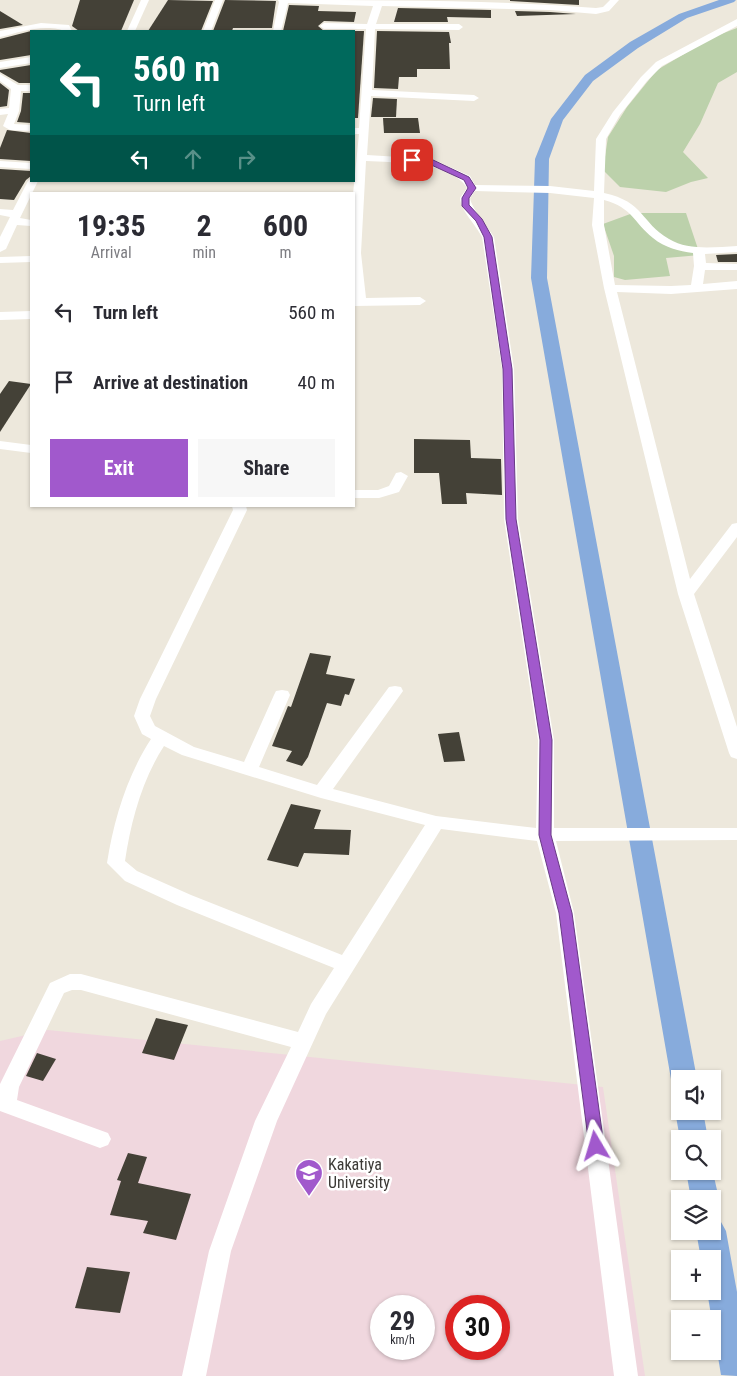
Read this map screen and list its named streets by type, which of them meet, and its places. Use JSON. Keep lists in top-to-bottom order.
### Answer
{
  "places": {
    "school or university": ["Kakatiya University"]
  },
  "page": {
    "turn": ["560 m", "Turn left"],
    "eta": [
      "19:35",
      "Arrival",
      "2",
      "min",
      "600",
      "m"
    ],
    "list": [
      {
        "name": "Turn left",
        "value": "560 m"
      },
      {
        "name": "Arrive at destination",
        "value": "40 m"
      }
    ],
    "buttons": ["Exit", "Share"],
    "map_buttons": ["+", "−"],
    "speed": "29 km/h",
    "limit": "30"
  }
}
